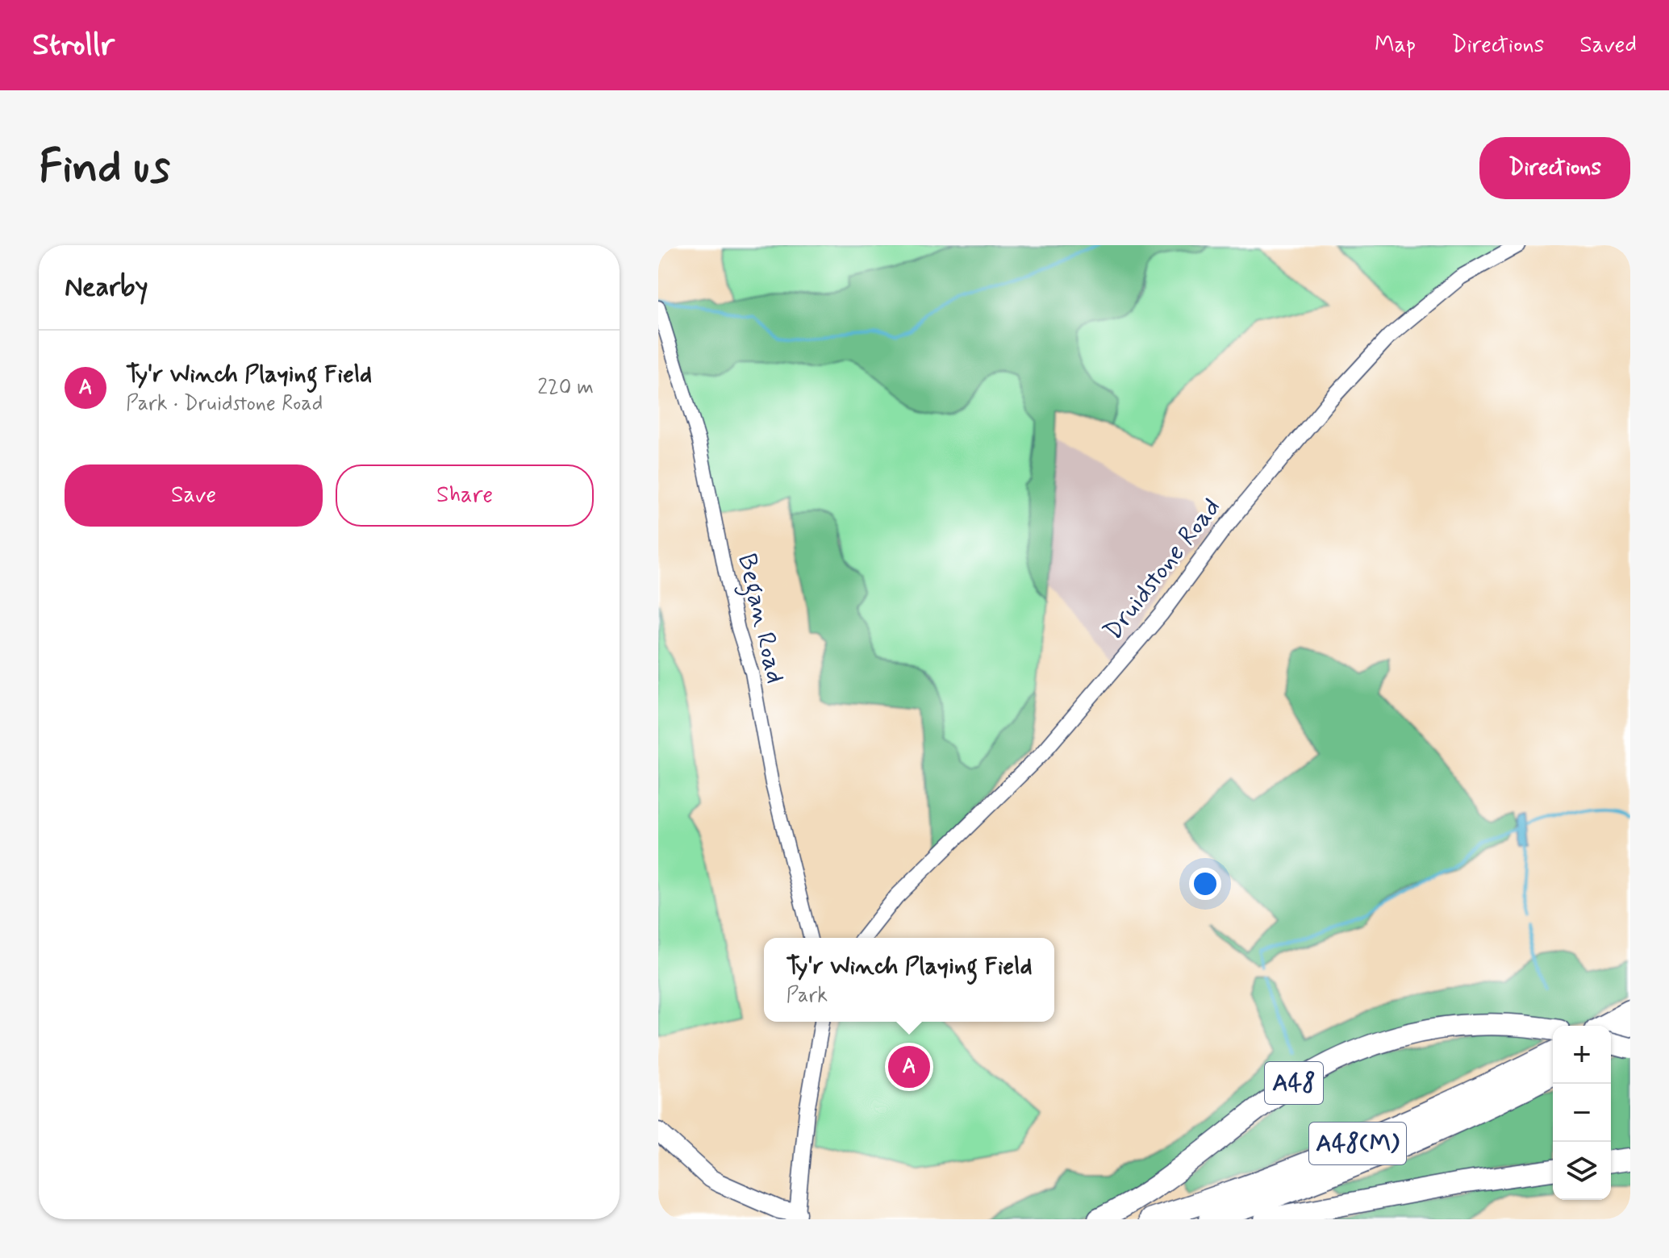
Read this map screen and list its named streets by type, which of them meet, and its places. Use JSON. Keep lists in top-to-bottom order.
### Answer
{
  "streets": {
    "highway": ["A48", "A48(M)"],
    "street": ["Druidstone Road", "Began Road"]
  },
  "page": {
    "header": "Strollr",
    "nav": ["Map", "Directions", "Saved"],
    "buttons": [
      "Directions",
      ["Save", "Share"]
    ],
    "title": "Find us",
    "heading": "Nearby",
    "list": [
      {
        "mark": "A",
        "name": "Ty'r Winch Playing Field",
        "note": "Park · Druidstone Road",
        "value": "220 m"
      }
    ],
    "popup": ["Ty'r Winch Playing Field", "Park"],
    "map_buttons": ["+", "−"],
    "pins": "A"
  }
}
